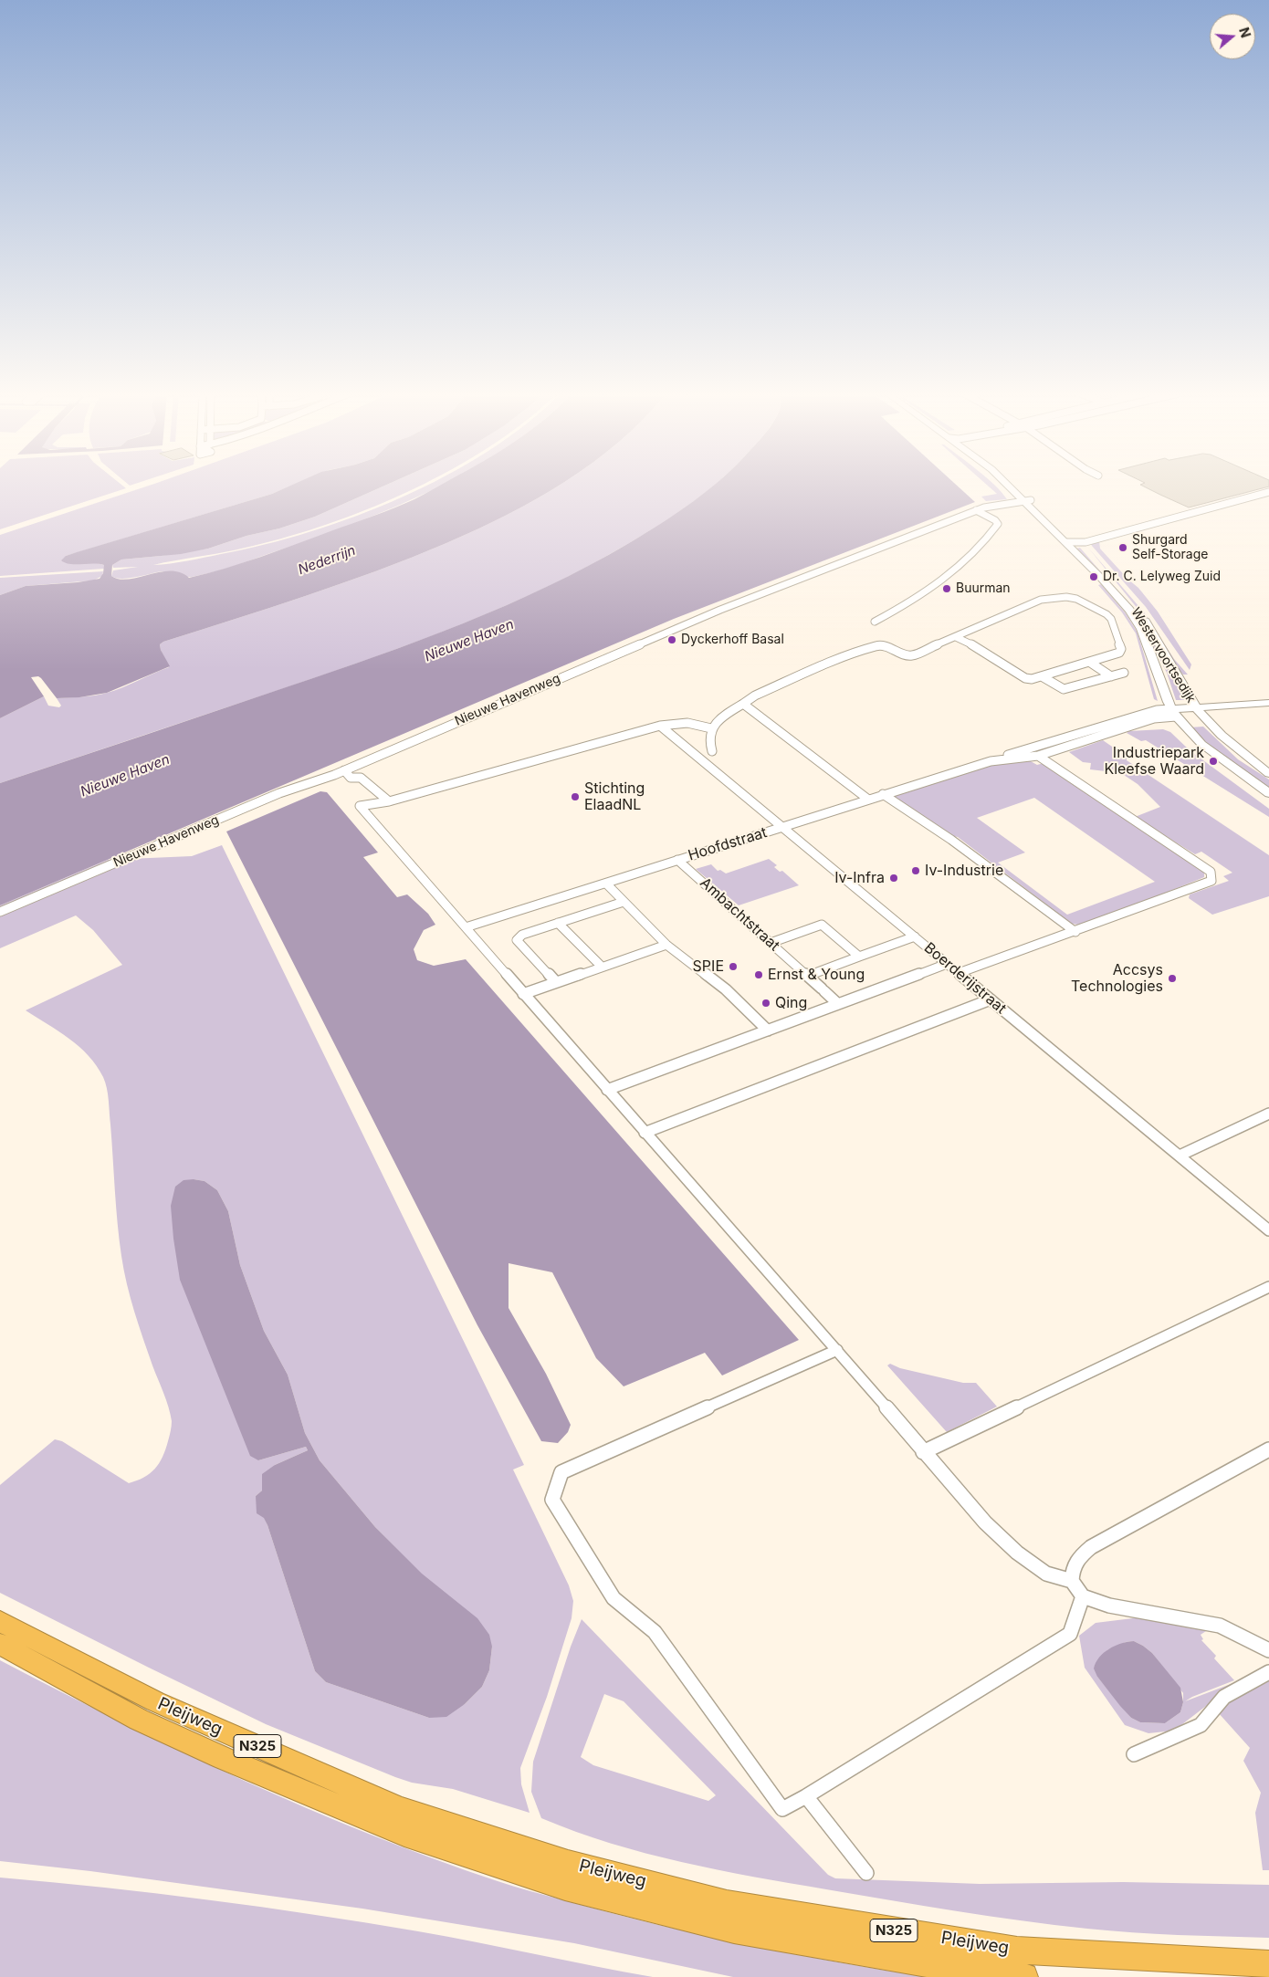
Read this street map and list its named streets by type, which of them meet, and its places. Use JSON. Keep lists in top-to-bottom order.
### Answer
{
  "streets": {
    "highway": ["Pleijweg", "N325"],
    "main road": ["Westervoortsedijk"],
    "street": [
      "Nieuwe Havenweg",
      "Hoofdstraat",
      "Ambachtstraat",
      "Boerderijstraat"
    ]
  },
  "crossings": [
    ["Westervoortsedijk", "Nieuwe Havenweg"],
    ["Westervoortsedijk", "Hoofdstraat"],
    ["Hoofdstraat", "Ambachtstraat"],
    ["Hoofdstraat", "Boerderijstraat"]
  ],
  "water": ["Nederrijn", "Nieuwe Haven"],
  "places": [
    "Shurgard Self-Storage",
    "Dr. C. Lelyweg Zuid",
    "Buurman",
    "Dyckerhoff Basal",
    "Industriepark Kleefse Waard",
    "Stichting ElaadNL",
    "Iv-Industrie",
    "Iv-Infra",
    "SPIE",
    "Ernst & Young",
    "Accsys Technologies",
    "Qing"
  ],
  "north": "right"
}
